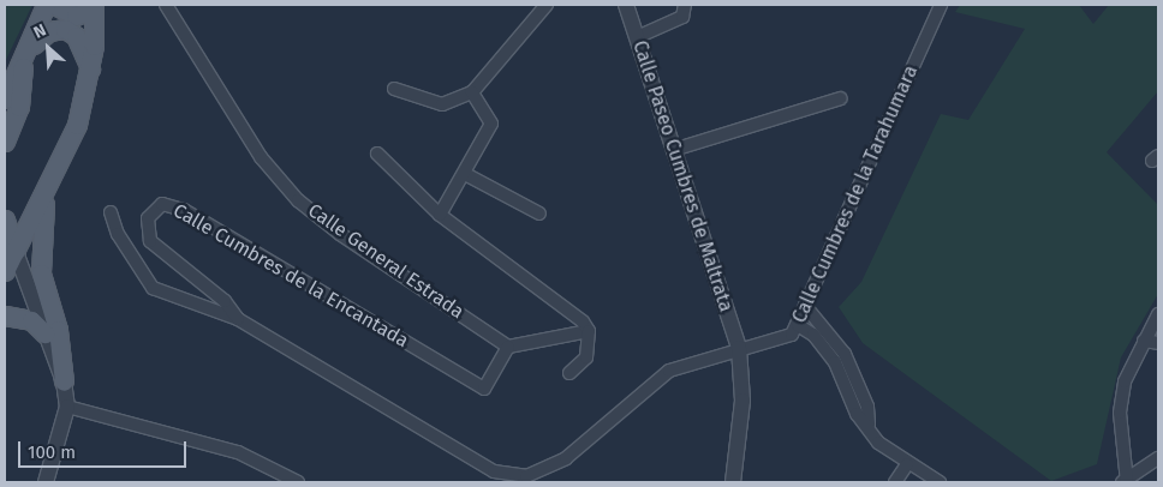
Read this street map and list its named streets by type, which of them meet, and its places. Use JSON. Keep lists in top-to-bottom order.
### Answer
{
  "streets": {
    "street": [
      "Calle Paseo Cumbres de Maltrata",
      "Calle Cumbres de la Tarahumara",
      "Calle General Estrada",
      "Calle Cumbres de la Encantada"
    ]
  },
  "crossings": [
    ["Calle Paseo Cumbres de Maltrata", "Calle Cumbres de la Tarahumara"],
    ["Calle Paseo Cumbres de Maltrata", "Calle Cumbres de la Encantada"],
    ["Calle Cumbres de la Tarahumara", "Calle Cumbres de la Encantada"],
    ["Calle General Estrada", "Calle Cumbres de la Encantada"]
  ],
  "scale_bar": "100 m",
  "north": "top left"
}
